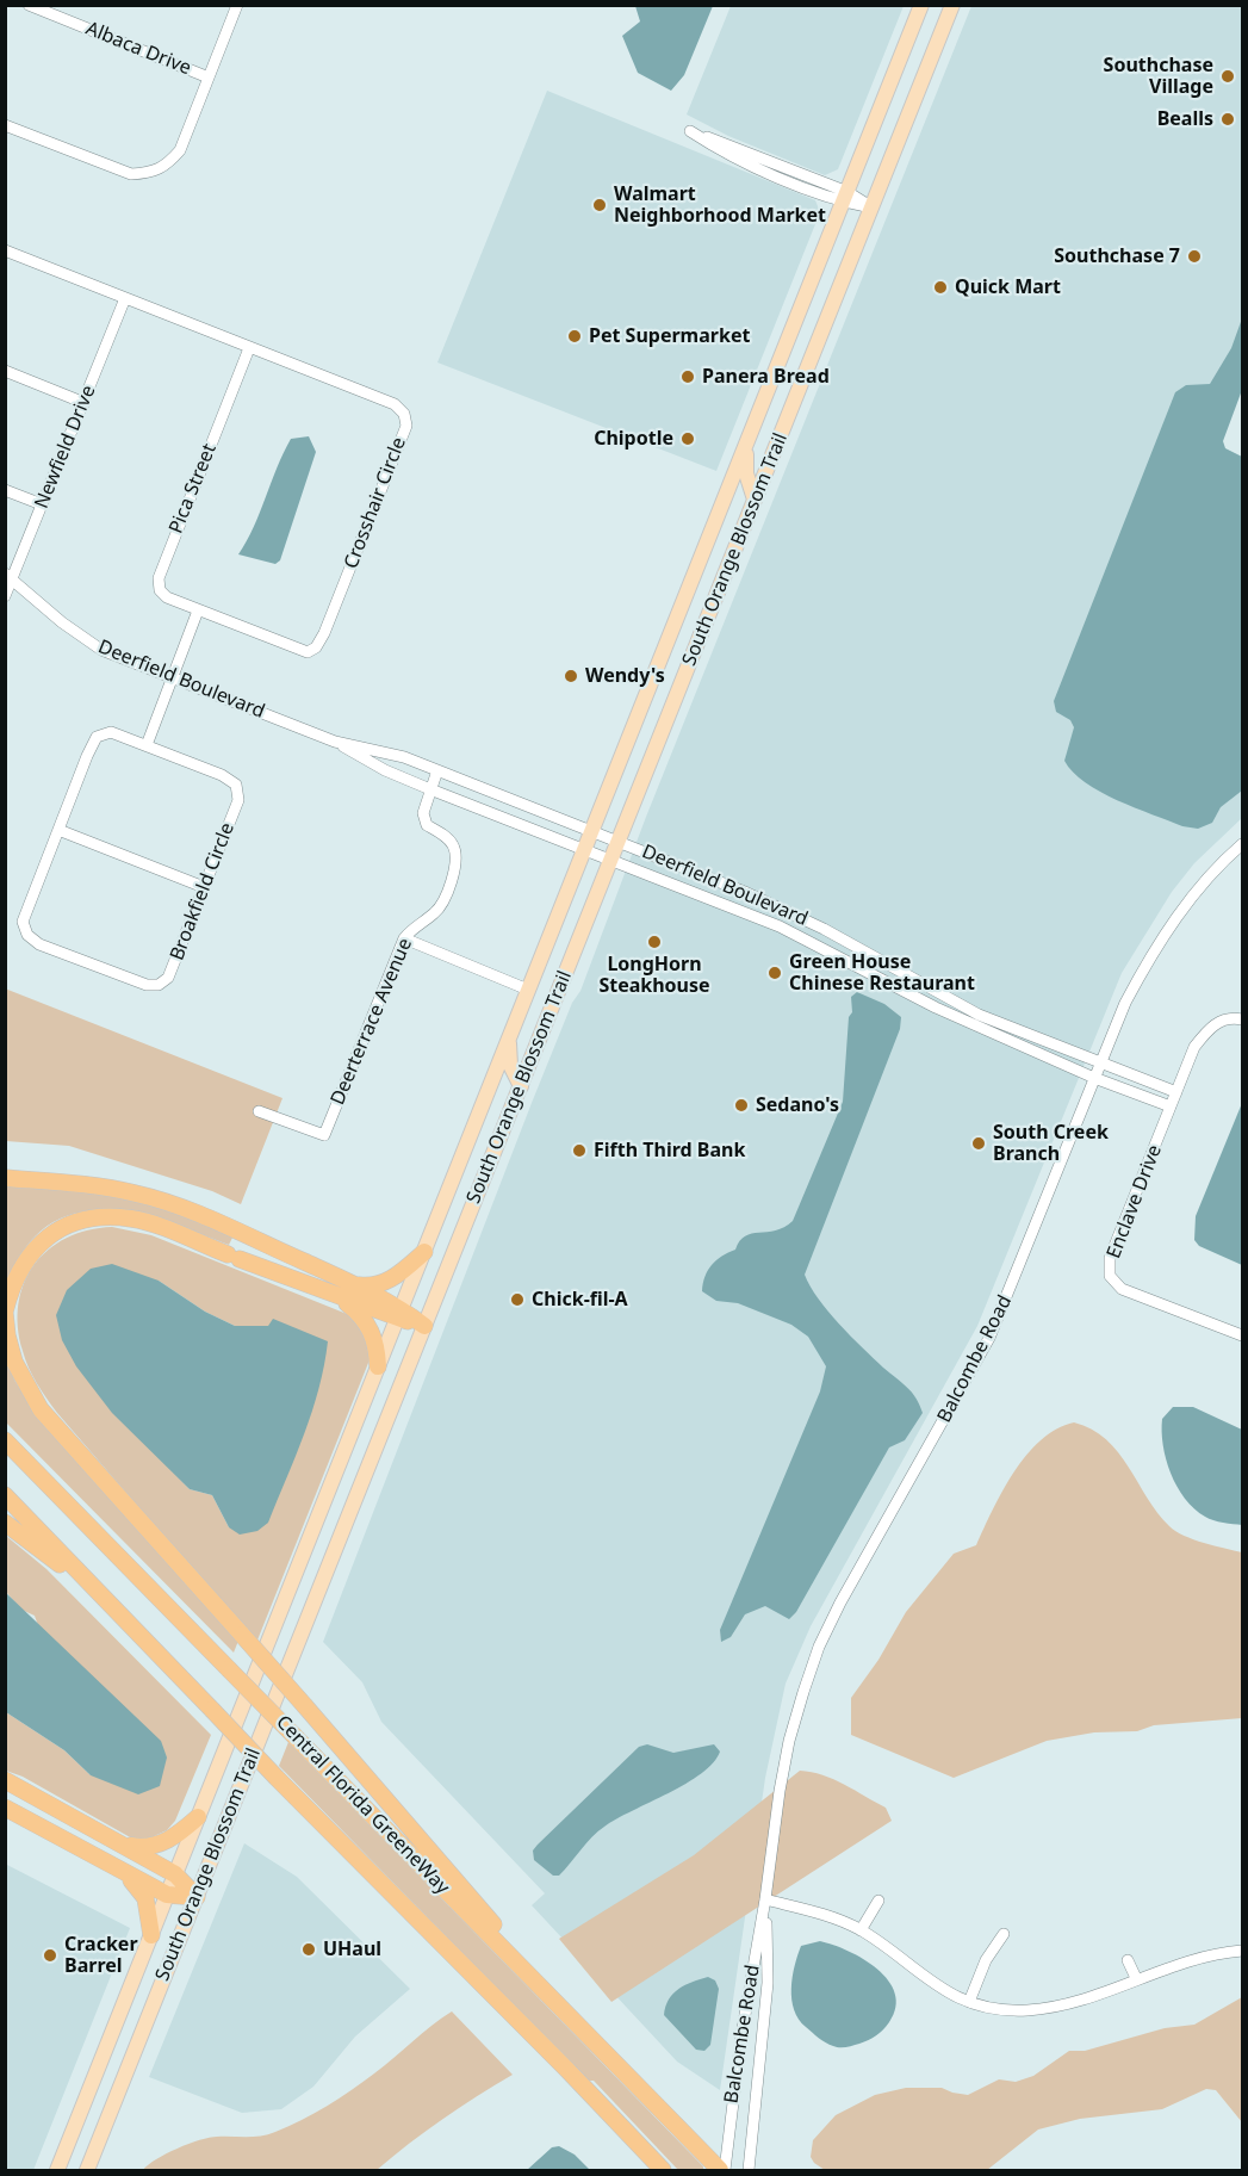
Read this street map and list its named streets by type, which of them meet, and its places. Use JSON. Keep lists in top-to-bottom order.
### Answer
{
  "streets": {
    "highway": ["Central Florida GreeneWay"],
    "main road": ["South Orange Blossom Trail"],
    "street": [
      "Albaca Drive",
      "Newfield Drive",
      "Pica Street",
      "Crosshair Circle",
      "Deerfield Boulevard",
      "Broakfield Circle",
      "Deerterrace Avenue",
      "Enclave Drive",
      "Balcombe Road"
    ]
  },
  "crossings": [
    ["Newfield Drive", "Crosshair Circle"],
    ["Newfield Drive", "Deerfield Boulevard"],
    ["Pica Street", "Crosshair Circle"],
    ["South Orange Blossom Trail", "Deerfield Boulevard"],
    ["Deerfield Boulevard", "Deerterrace Avenue"],
    ["Deerfield Boulevard", "Enclave Drive"],
    ["Deerfield Boulevard", "Balcombe Road"],
    ["Balcombe Road", "Central Florida GreeneWay"]
  ],
  "places": [
    "Southchase Village",
    "Bealls",
    "Walmart Neighborhood Market",
    "Southchase 7",
    "Quick Mart",
    "Pet Supermarket",
    "Panera Bread",
    "Chipotle",
    "Wendy's",
    "LongHorn Steakhouse",
    "Green House Chinese Restaurant",
    "Sedano's",
    "South Creek Branch",
    "Fifth Third Bank",
    "Chick-fil-A",
    "UHaul",
    "Cracker Barrel"
  ]
}
